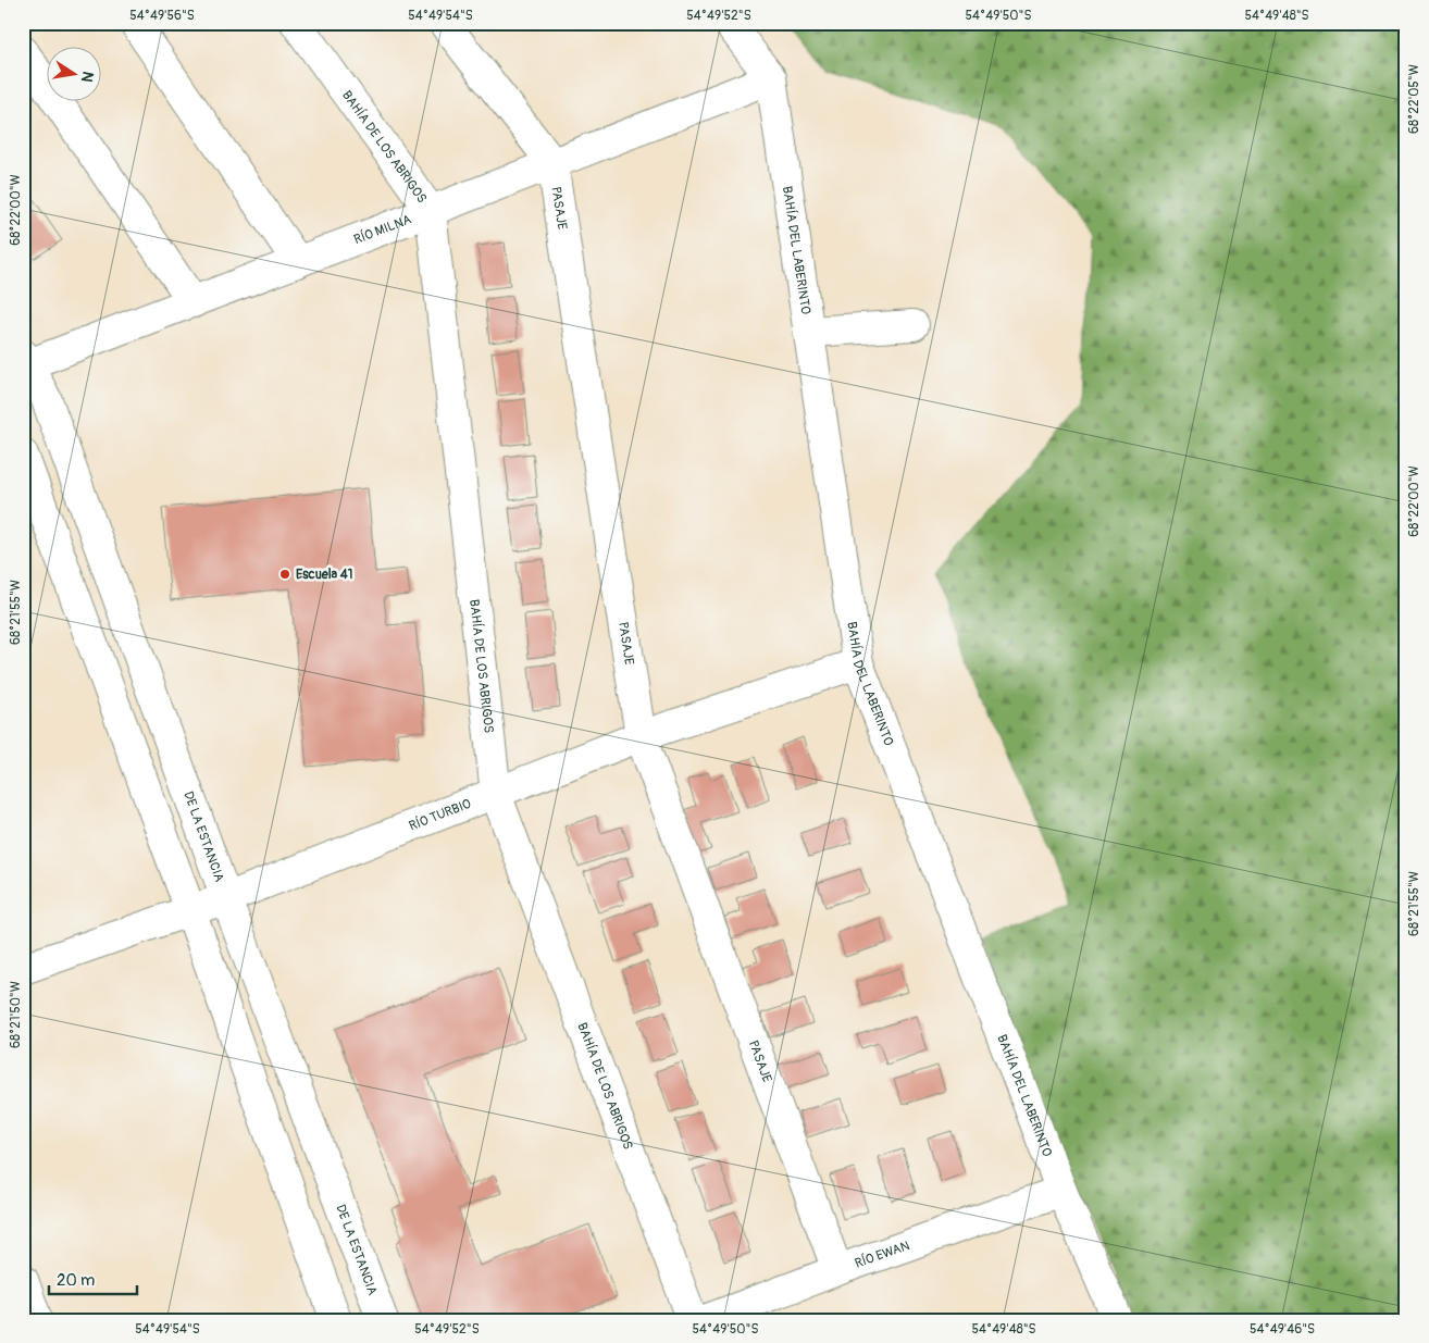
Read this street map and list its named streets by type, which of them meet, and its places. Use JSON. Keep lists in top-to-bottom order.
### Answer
{
  "streets": {
    "street": [
      "BAHÍA DE LOS ABRIGOS",
      "PASAJE",
      "RÍO MILNA",
      "BAHÍA DEL LABERINTO",
      "RÍO TURBIO",
      "DE LA ESTANCIA",
      "RÍO EWAN"
    ]
  },
  "crossings": [
    ["BAHÍA DE LOS ABRIGOS", "RÍO MILNA"],
    ["BAHÍA DE LOS ABRIGOS", "RÍO TURBIO"],
    ["PASAJE", "RÍO MILNA"],
    ["PASAJE", "RÍO TURBIO"],
    ["PASAJE", "RÍO EWAN"],
    ["RÍO MILNA", "BAHÍA DEL LABERINTO"],
    ["RÍO MILNA", "DE LA ESTANCIA"],
    ["BAHÍA DEL LABERINTO", "RÍO TURBIO"],
    ["BAHÍA DEL LABERINTO", "RÍO EWAN"],
    ["RÍO TURBIO", "DE LA ESTANCIA"]
  ],
  "places": ["Escuela 41"],
  "scale_bar": "20 m",
  "north": "right",
  "coordinates": [
    "54°49'56\"S",
    "54°49'54\"S",
    "54°49'52\"S",
    "54°49'50\"S",
    "54°49'48\"S",
    "68°22'05\"W",
    "68°22'00\"W",
    "68°21'55\"W",
    "68°21'50\"W",
    "54°49'46\"S"
  ]
}
